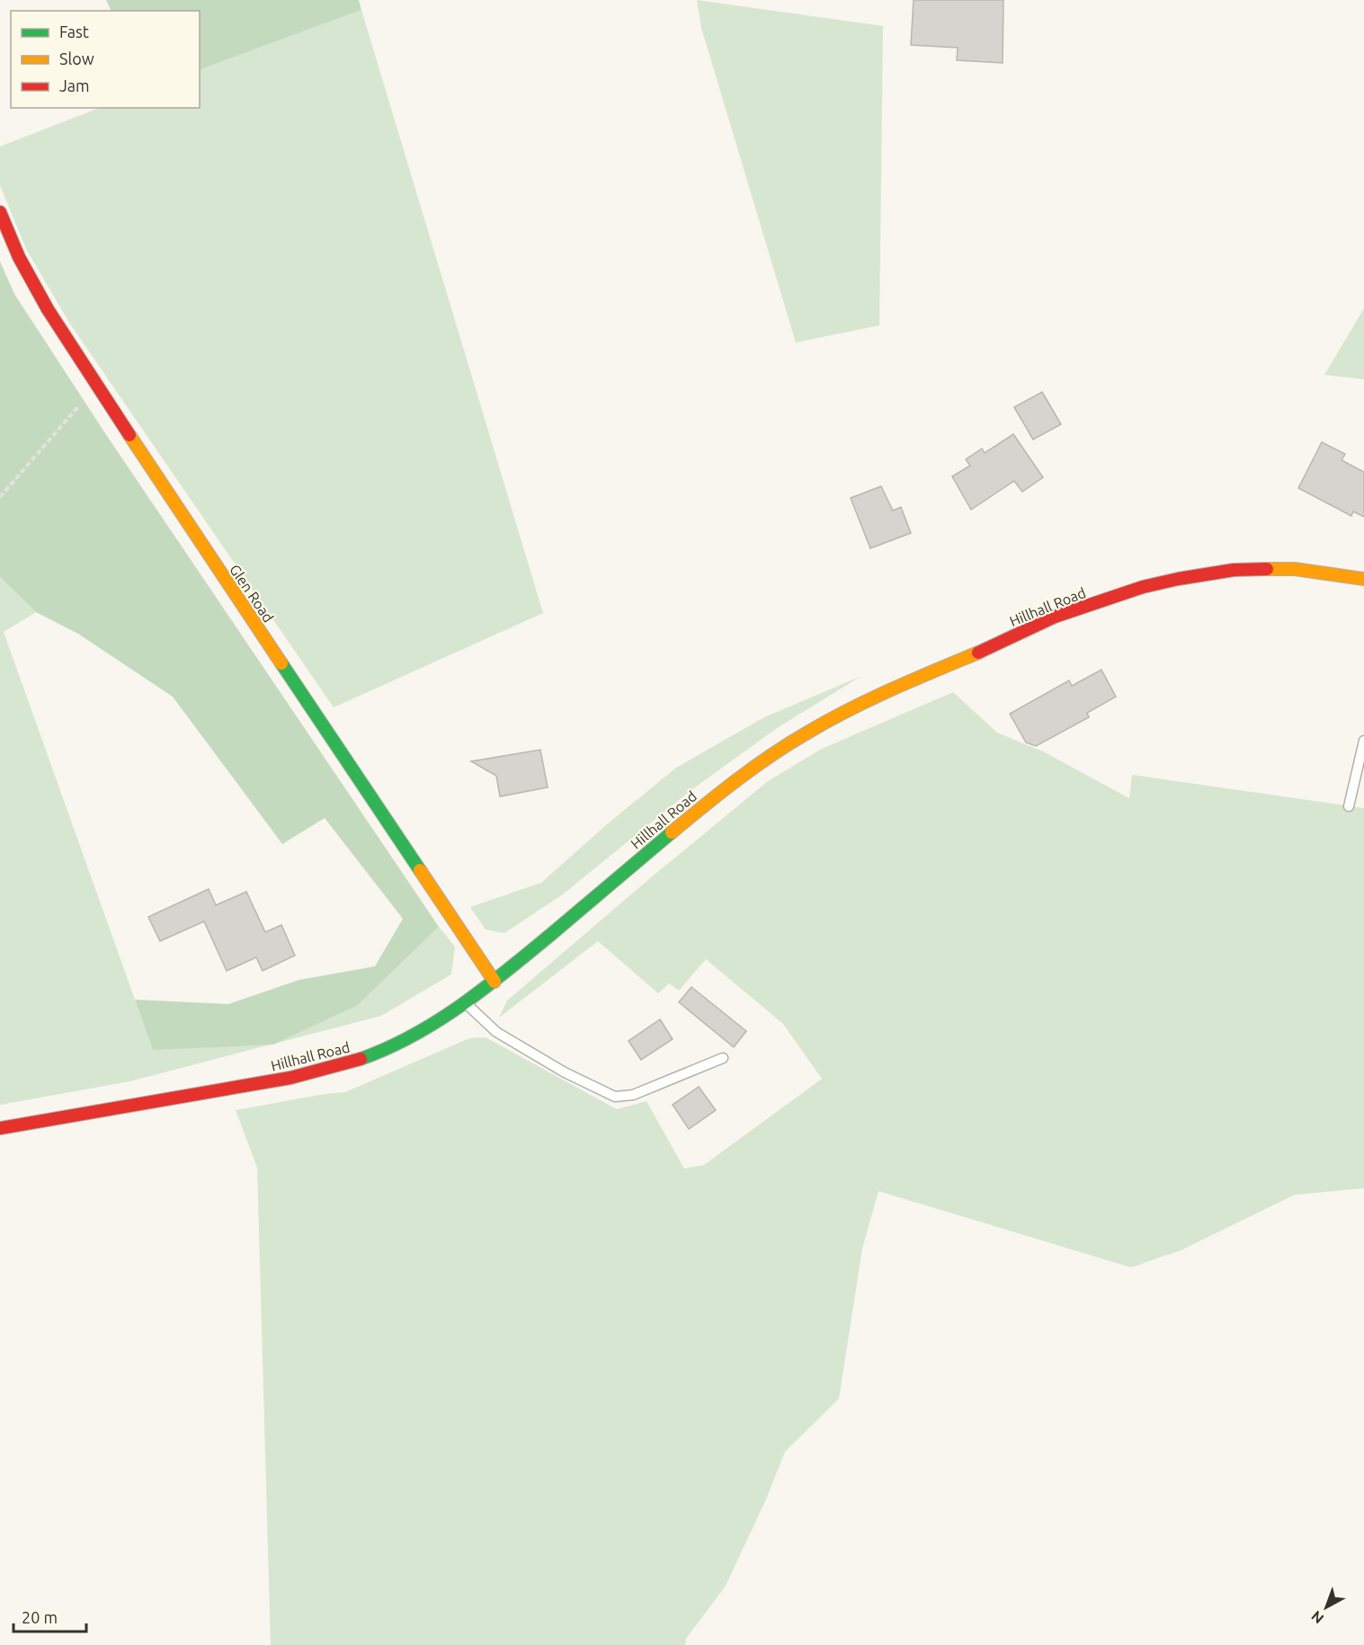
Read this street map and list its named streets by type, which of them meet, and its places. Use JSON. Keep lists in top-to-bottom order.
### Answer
{
  "streets": {
    "main road": ["Glen Road", "Hillhall Road"]
  },
  "crossings": [
    ["Glen Road", "Hillhall Road"]
  ],
  "legend": ["Fast", "Slow", "Jam"],
  "scale_bar": "20 m",
  "north": "bottom left"
}
